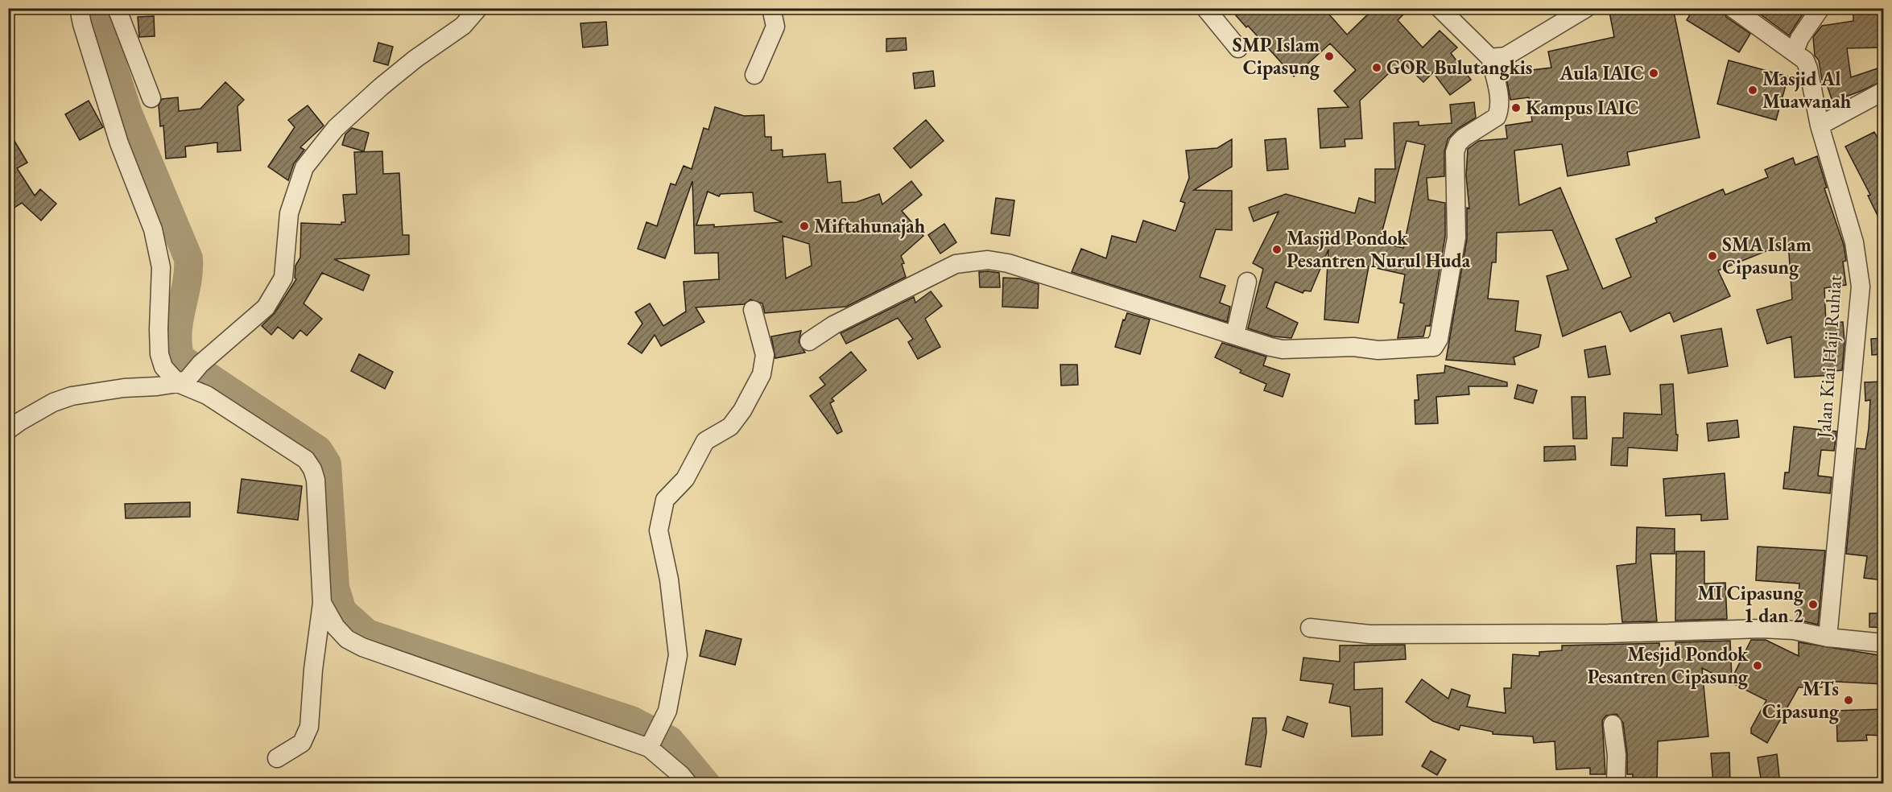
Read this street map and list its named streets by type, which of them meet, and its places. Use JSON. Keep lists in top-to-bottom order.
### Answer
{
  "streets": {
    "street": ["Jalan Kiai Haji Ruhiat"]
  },
  "places": [
    "SMP Islam Cipasung",
    "GOR Bulutangkis",
    "Aula IAIC",
    "Masjid Al Muawanah",
    "Kampus IAIC",
    "Miftahunajah",
    "Masjid Pondok Pesantren Nurul Huda",
    "SMA Islam Cipasung",
    "MI Cipasung 1 dan 2",
    "Mesjid Pondok Pesantren Cipasung",
    "MTs Cipasung"
  ]
}
